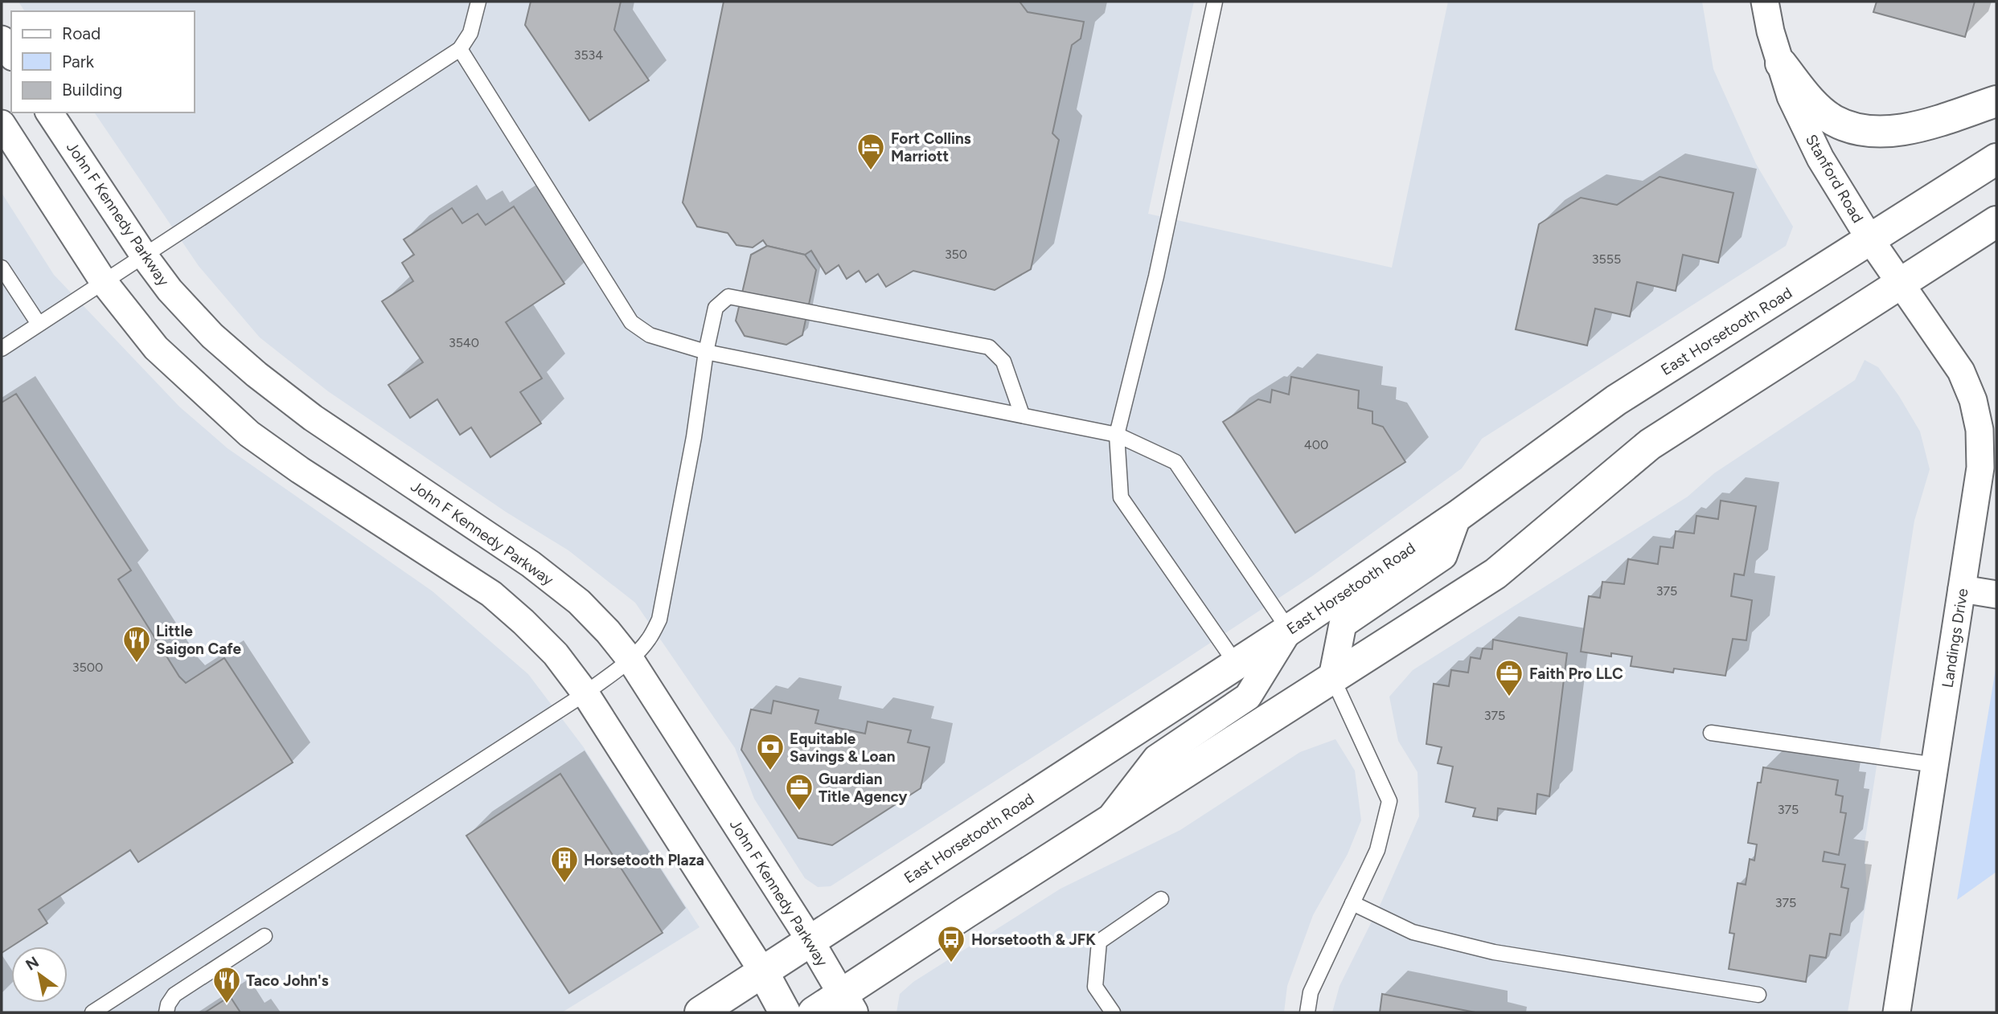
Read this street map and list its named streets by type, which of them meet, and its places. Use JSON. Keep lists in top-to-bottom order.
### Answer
{
  "streets": {
    "main road": ["East Horsetooth Road"],
    "street": ["Stanford Road", "John F Kennedy Parkway", "Landings Drive"]
  },
  "crossings": [
    ["Stanford Road", "East Horsetooth Road"],
    ["Stanford Road", "Landings Drive"],
    ["John F Kennedy Parkway", "East Horsetooth Road"]
  ],
  "places": {
    "hotel": ["Fort Collins Marriott"],
    "restaurant": ["Little Saigon Cafe", "Taco John's"],
    "office": ["Faith Pro LLC", "Guardian Title Agency"],
    "bank": ["Equitable Savings & Loan"],
    "building": ["Horsetooth Plaza"],
    "bus stop": ["Horsetooth & JFK"]
  },
  "house_numbers": [
    "3534",
    "350",
    "3555",
    "3540",
    "400",
    "375",
    "3500",
    "375",
    "375",
    "375"
  ],
  "legend": ["Road", "Park", "Building"],
  "north": "top left"
}
